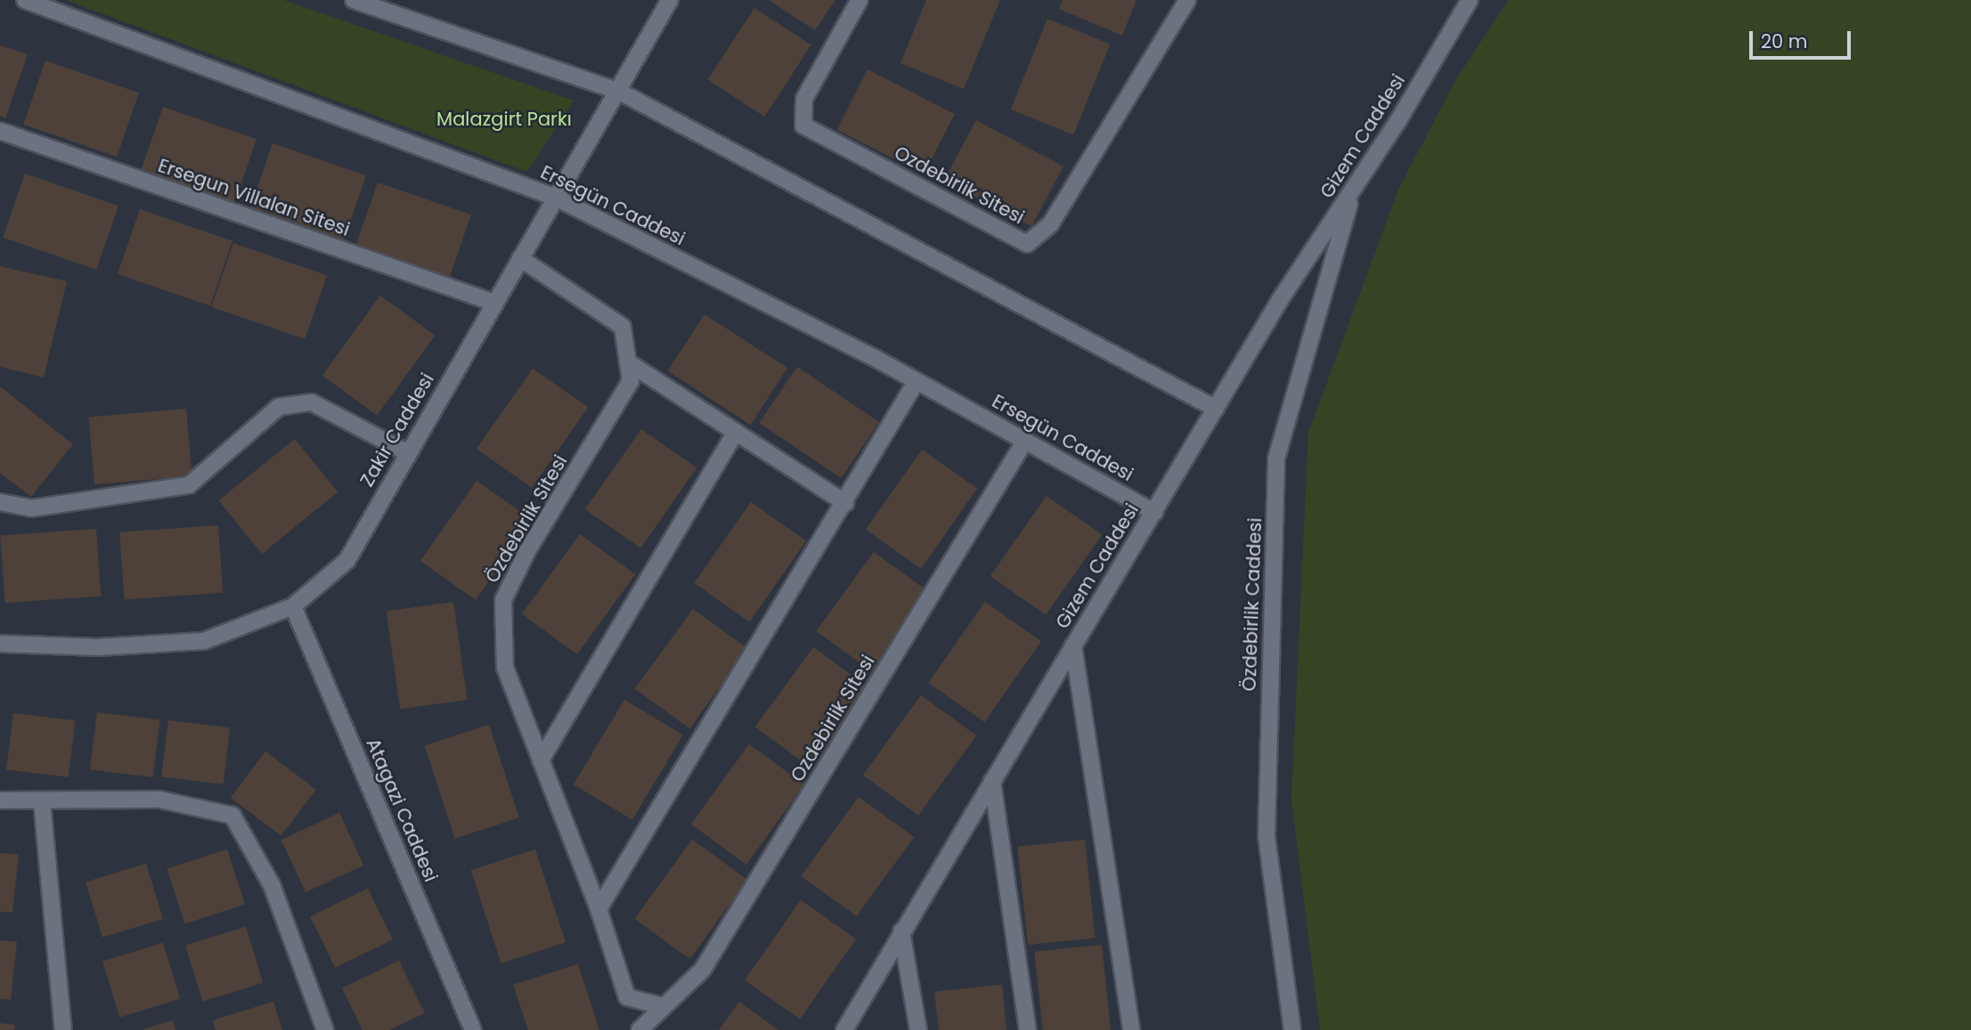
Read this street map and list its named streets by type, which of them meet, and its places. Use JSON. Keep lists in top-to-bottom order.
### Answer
{
  "streets": {
    "street": [
      "Gizem Caddesi",
      "Ozdebirlik Sitesi",
      "Ersegun Villalan Sitesi",
      "Ersegün Caddesi",
      "Zakir Caddesi",
      "Özdebirlik Sitesi",
      "Özdebirlik Caddesi",
      "Atagazi Caddesi"
    ]
  },
  "crossings": [
    ["Gizem Caddesi", "Ersegün Caddesi"],
    ["Gizem Caddesi", "Özdebirlik Caddesi"],
    ["Ozdebirlik Sitesi", "Ersegün Caddesi"],
    ["Ozdebirlik Sitesi", "Özdebirlik Sitesi"],
    ["Ersegun Villalan Sitesi", "Zakir Caddesi"],
    ["Ersegün Caddesi", "Zakir Caddesi"],
    ["Zakir Caddesi", "Özdebirlik Sitesi"],
    ["Zakir Caddesi", "Atagazi Caddesi"]
  ],
  "parks": ["Malazgirt Parkı"],
  "scale_bar": "20 m"
}
